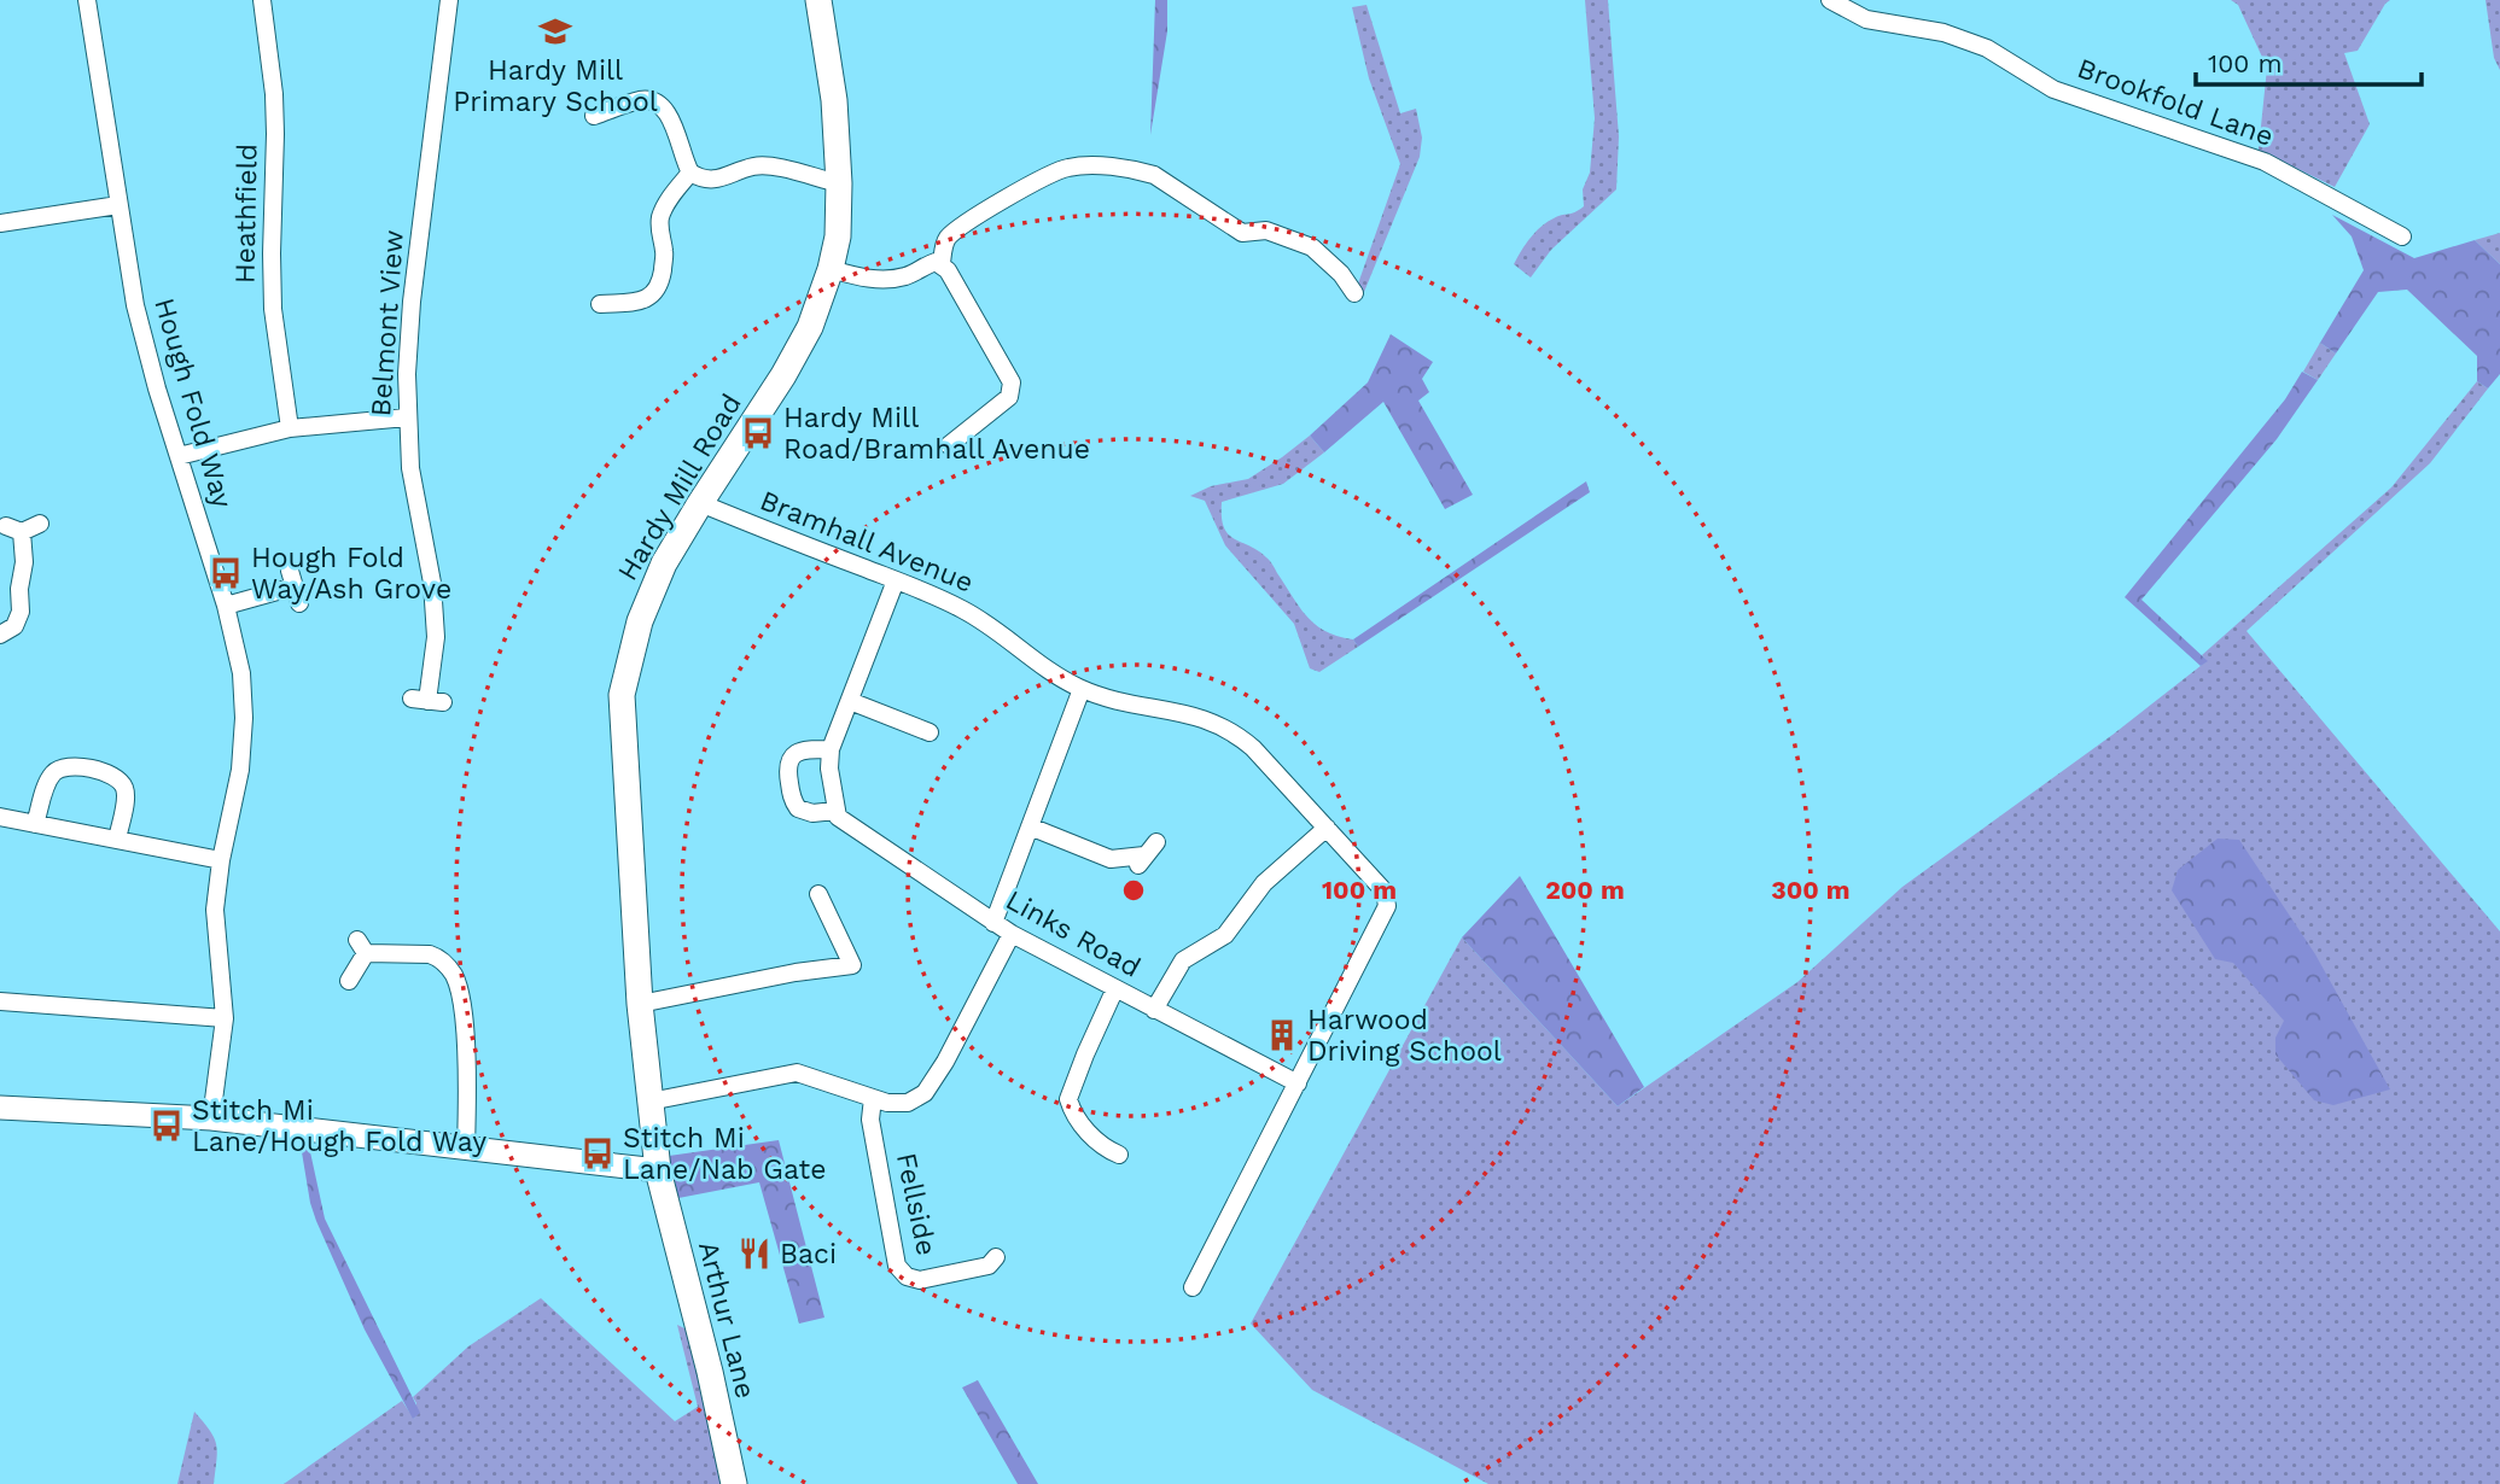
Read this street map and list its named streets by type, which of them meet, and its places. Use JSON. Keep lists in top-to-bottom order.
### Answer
{
  "streets": {
    "main road": ["Hardy Mill Road", "Arthur Lane"],
    "street": [
      "Brookfold Lane",
      "Heathfield",
      "Belmont View",
      "Hough Fold Way",
      "Bramhall Avenue",
      "Links Road",
      "Fellside"
    ]
  },
  "crossings": [
    ["Hardy Mill Road", "Bramhall Avenue"],
    ["Hardy Mill Road", "Arthur Lane"],
    ["Bramhall Avenue", "Links Road"]
  ],
  "places": {
    "school or university": ["Hardy Mill Primary School"],
    "bus stop": [
      "Hardy Mill Road/Bramhall Avenue",
      "Hough Fold Way/Ash Grove",
      "Stitch Mi Lane/Hough Fold Way",
      "Stitch Mi Lane/Nab Gate"
    ],
    "building": ["Harwood Driving School"],
    "restaurant": ["Baci"]
  },
  "scale_bar": "100 m",
  "rings": ["100 m", "200 m", "300 m"]
}
